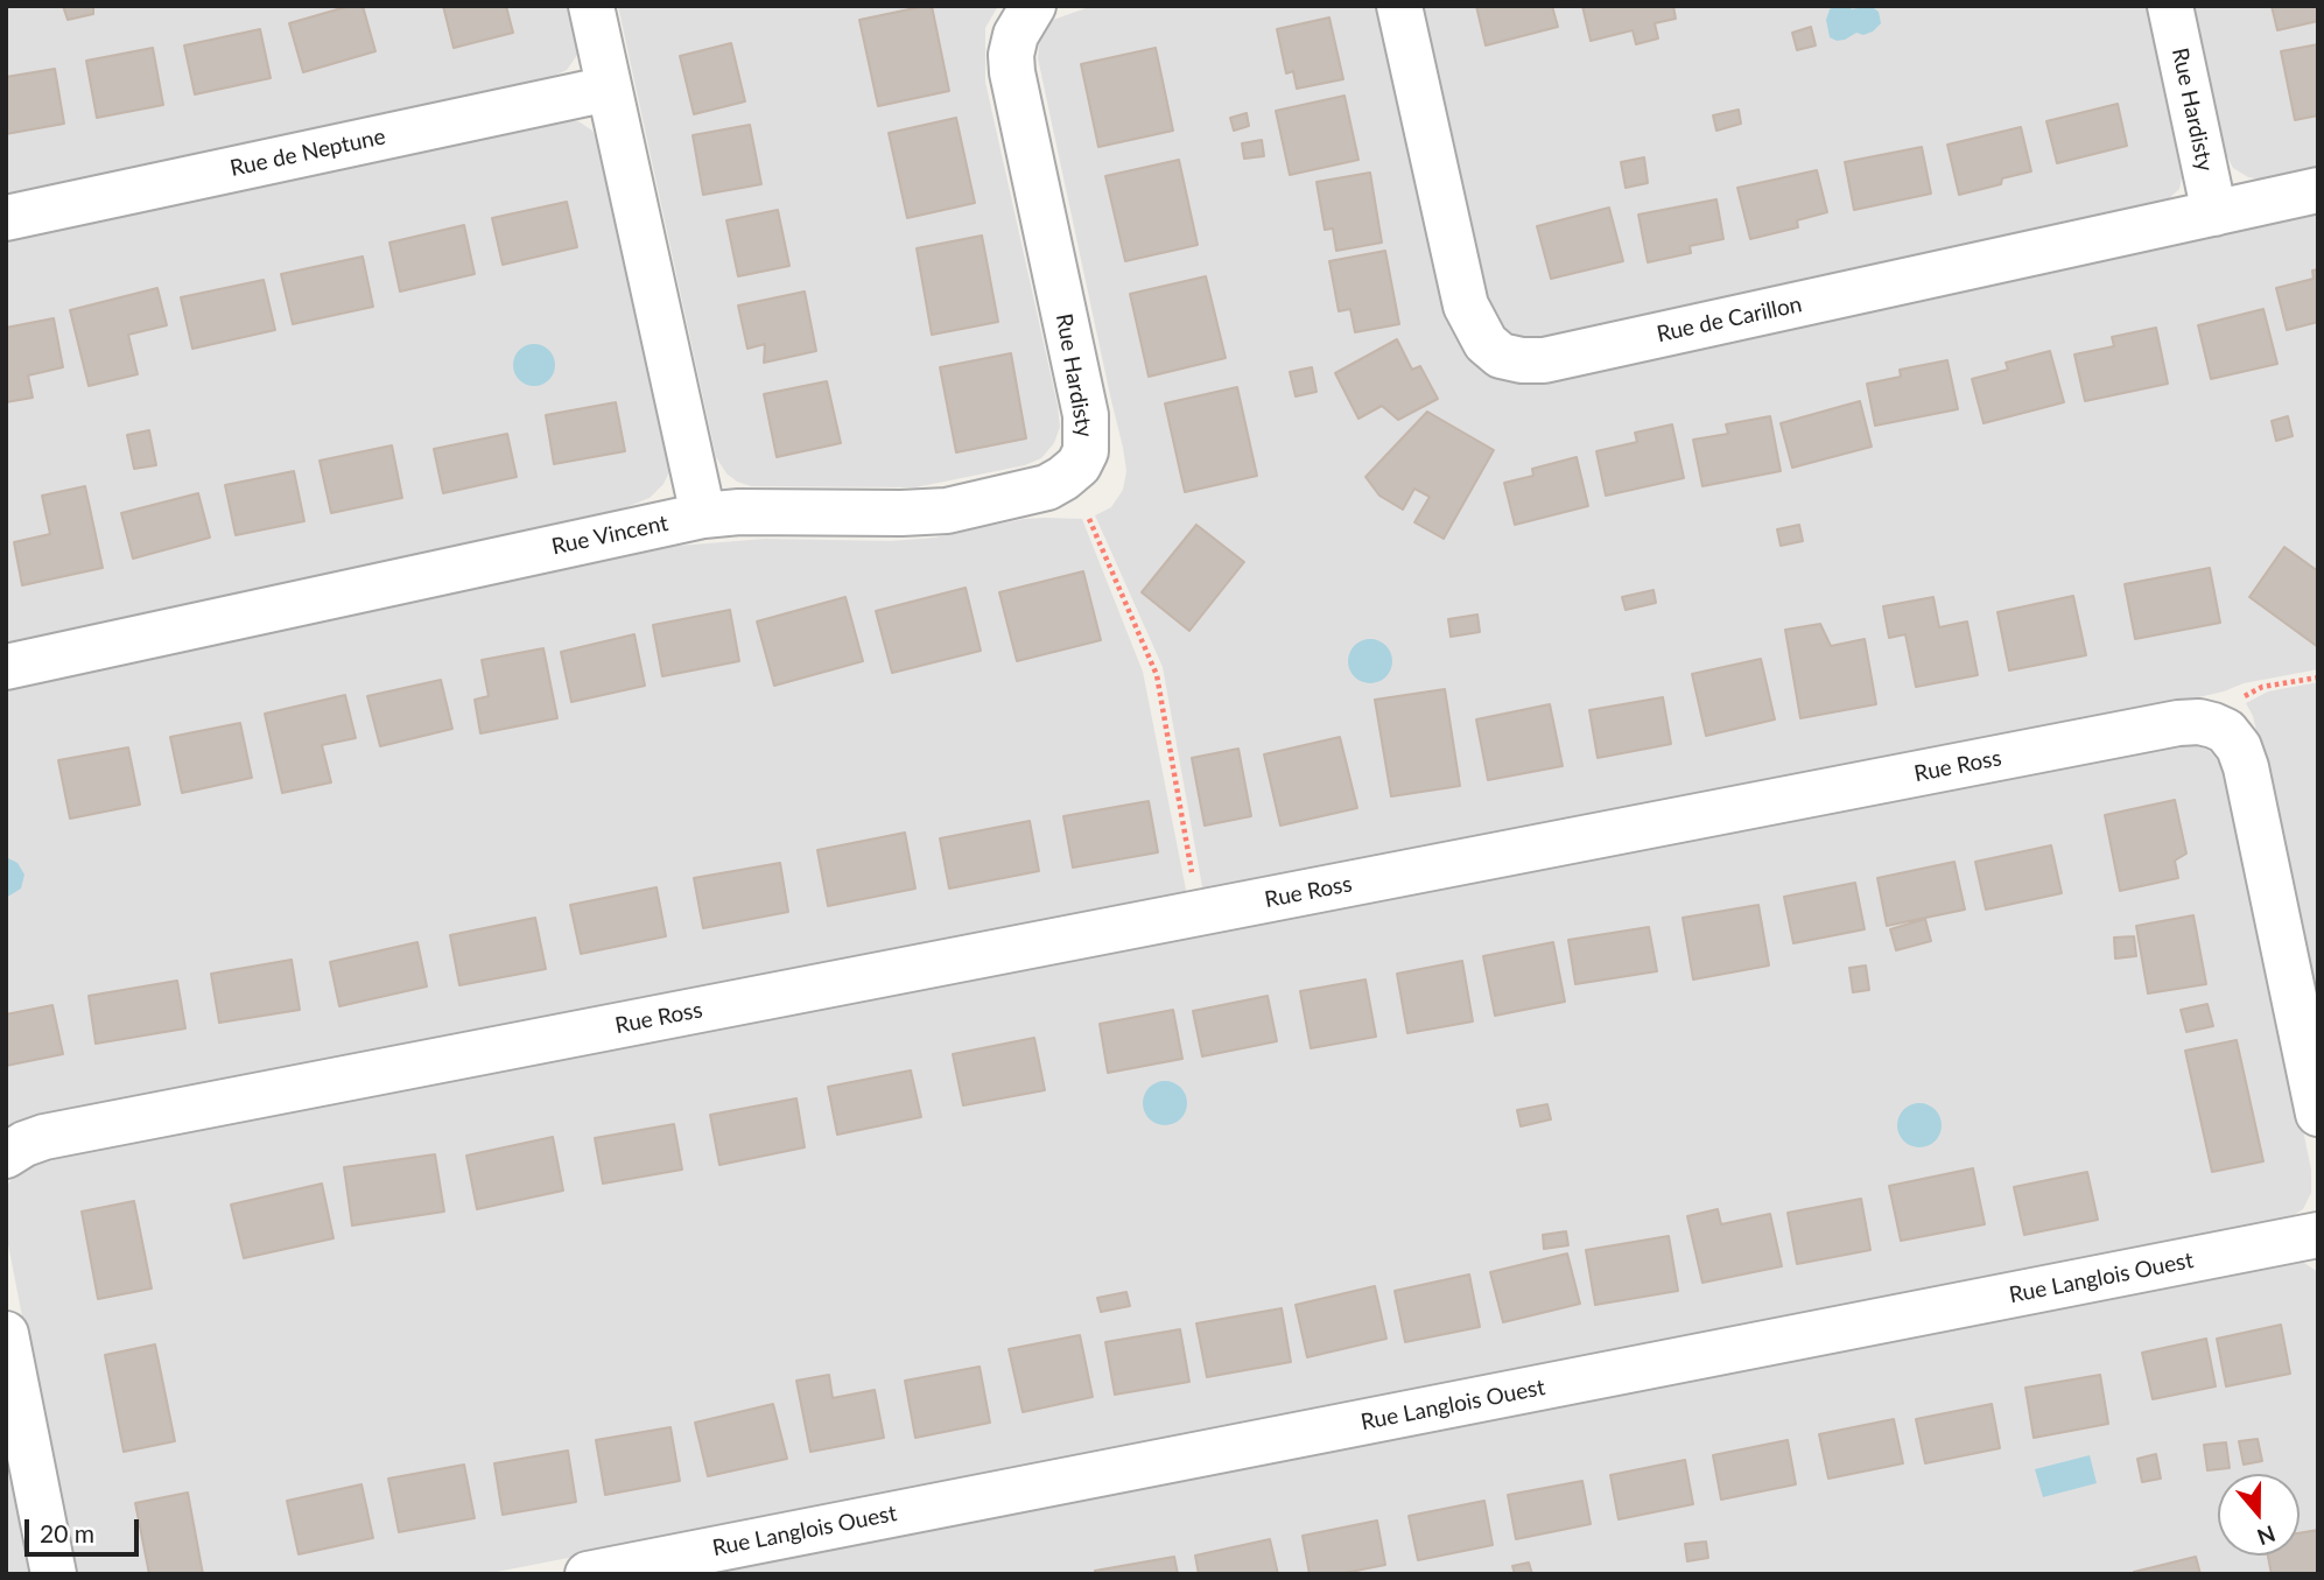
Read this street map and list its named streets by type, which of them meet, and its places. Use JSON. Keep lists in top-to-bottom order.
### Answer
{
  "streets": {
    "street": [
      "Rue Hardisty",
      "Rue de Neptune",
      "Rue de Carillon",
      "Rue Vincent",
      "Rue Ross",
      "Rue Langlois Ouest"
    ]
  },
  "crossings": [
    ["Rue Hardisty", "Rue de Carillon"],
    ["Rue Hardisty", "Rue Vincent"]
  ],
  "scale_bar": "20 m",
  "north": "bottom"
}
